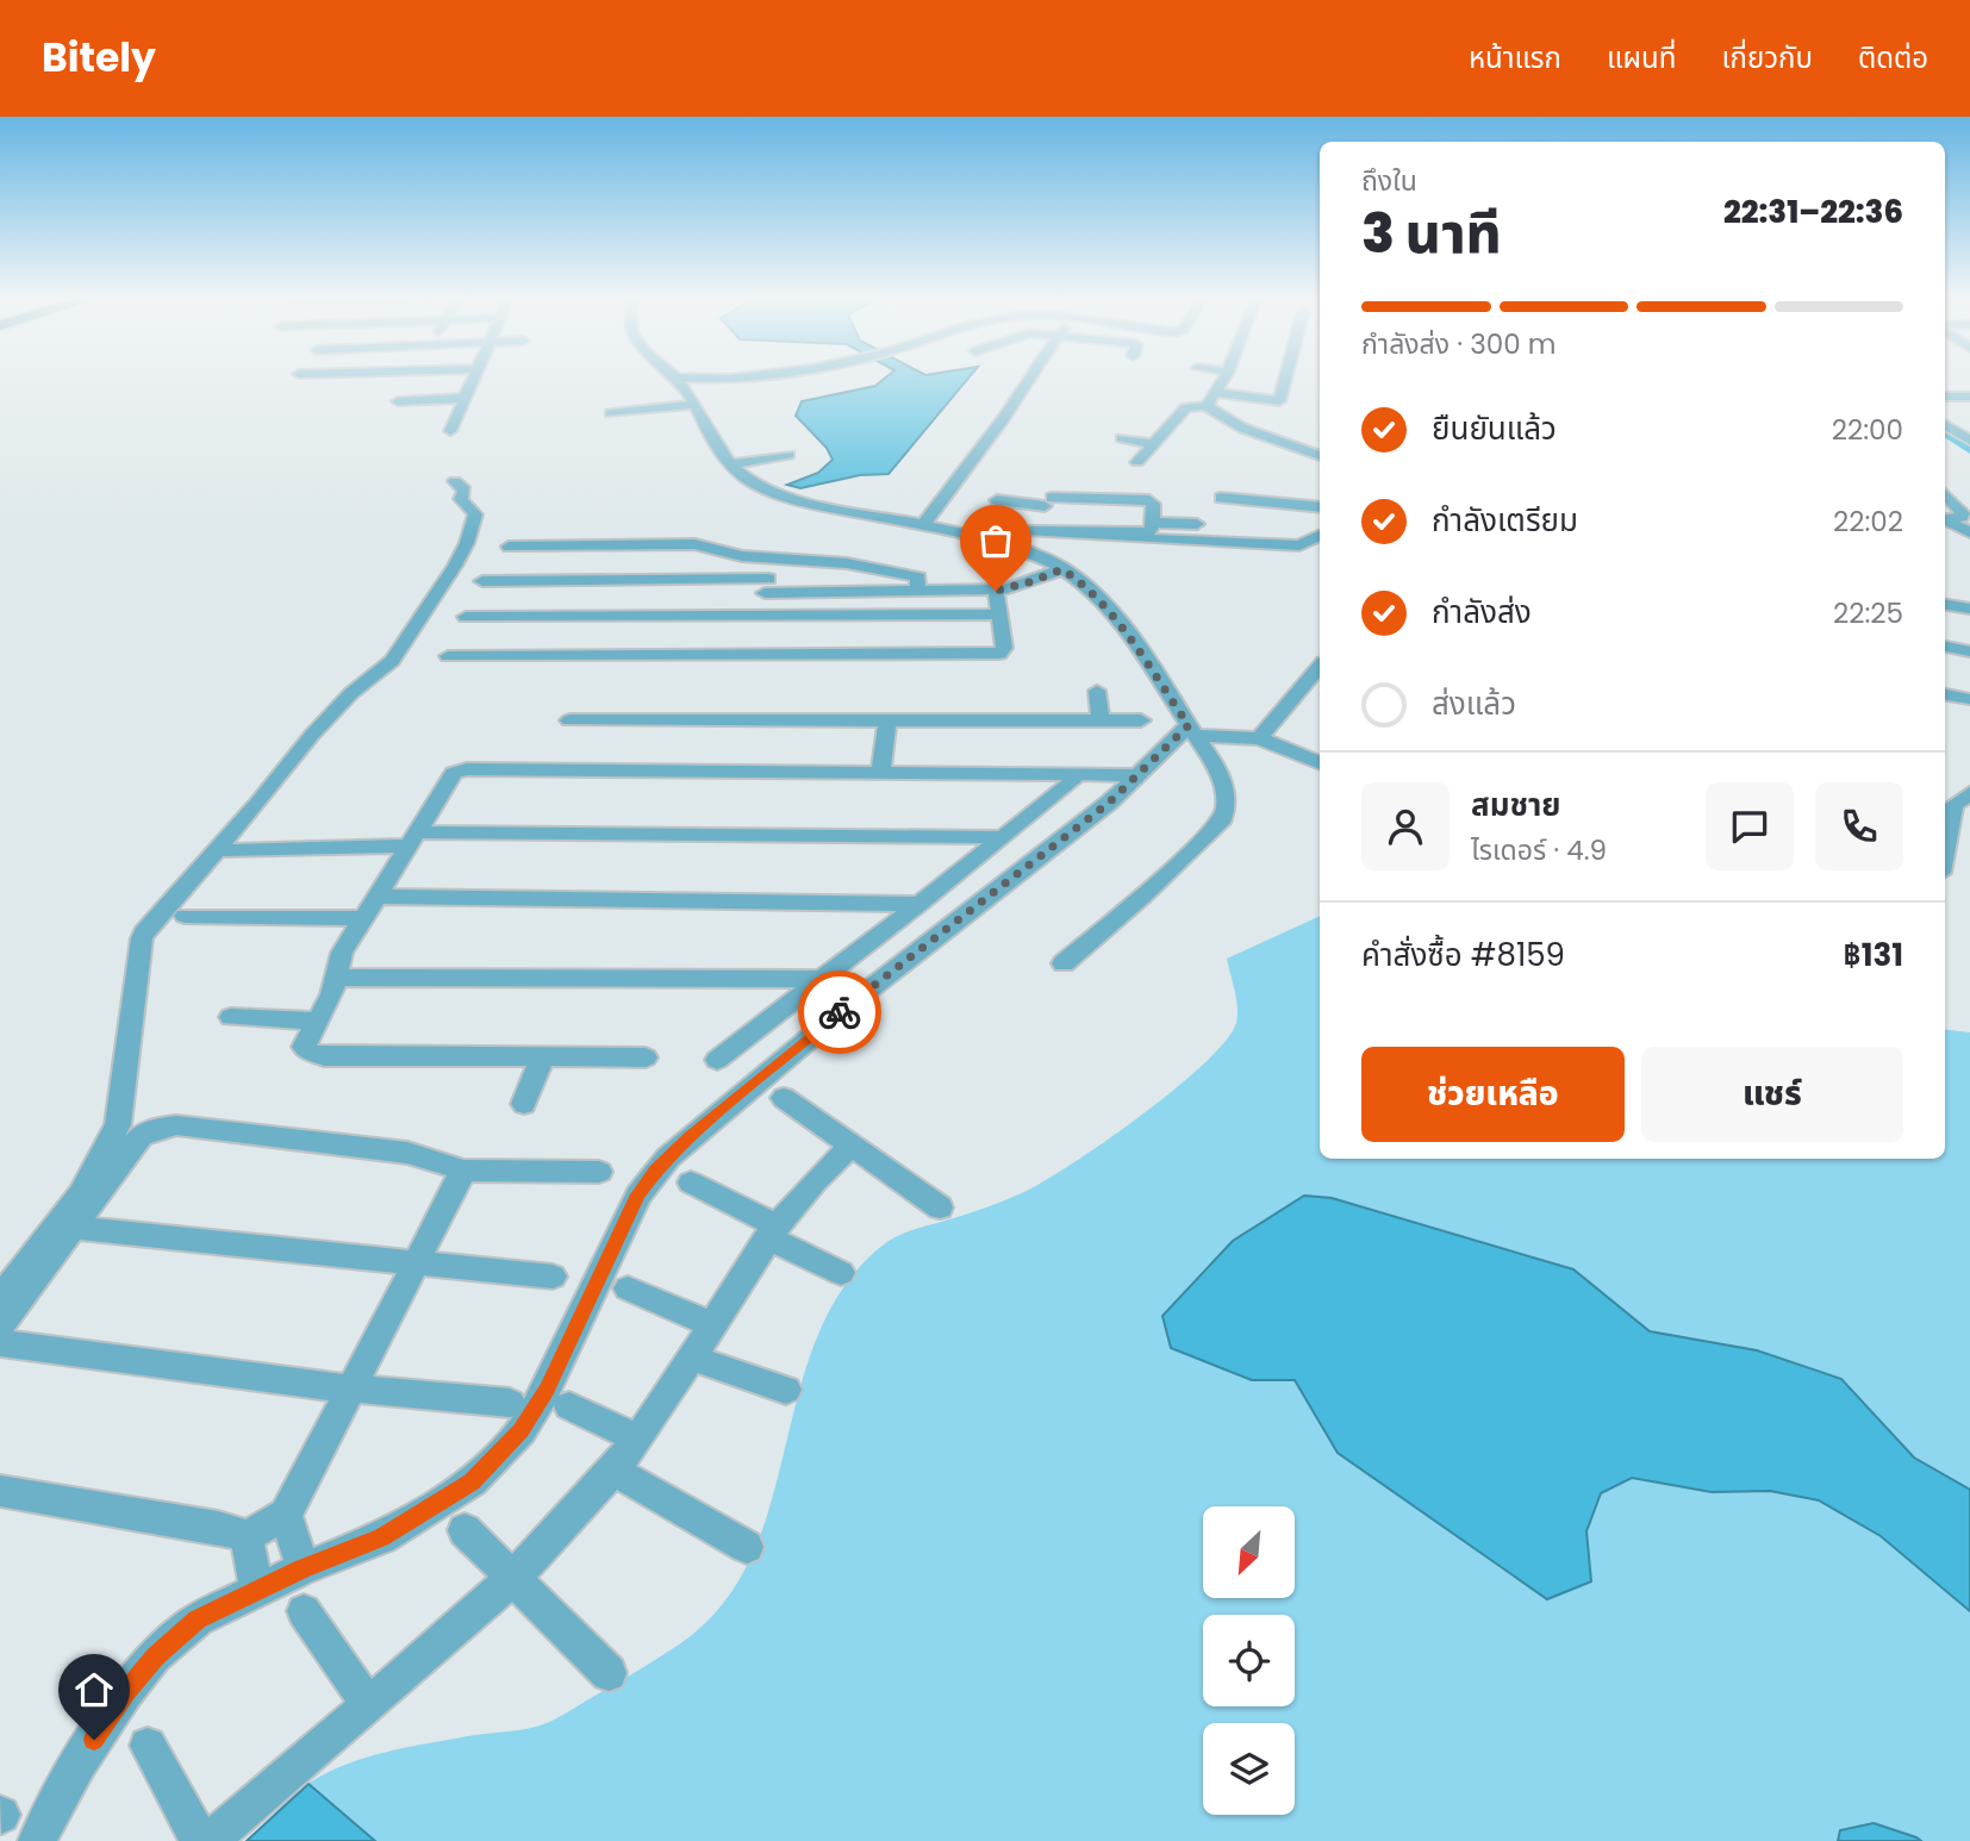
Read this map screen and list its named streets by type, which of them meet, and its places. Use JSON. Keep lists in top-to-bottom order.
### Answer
{
  "north": "bottom left",
  "page": {
    "header": "Bitely",
    "nav": [
      "หน้าแรก",
      "แผนที่",
      "เกี่ยวกับ",
      "ติดต่อ"
    ],
    "heading": ["3 นาที", "ถึงใน", "22:31–22:36"],
    "panel": [
      "สมชาย",
      "ไรเดอร์ · 4.9",
      "คำสั่งซื้อ #8159",
      "฿131"
    ],
    "bar": "กำลังส่ง · 300 m",
    "list": [
      ["ยืนยันแล้ว", "22:00"],
      ["กำลังเตรียม", "22:02"],
      ["กำลังส่ง", "22:25"],
      "ส่งแล้ว"
    ],
    "buttons": ["ช่วยเหลือ", "แชร์"]
  }
}
